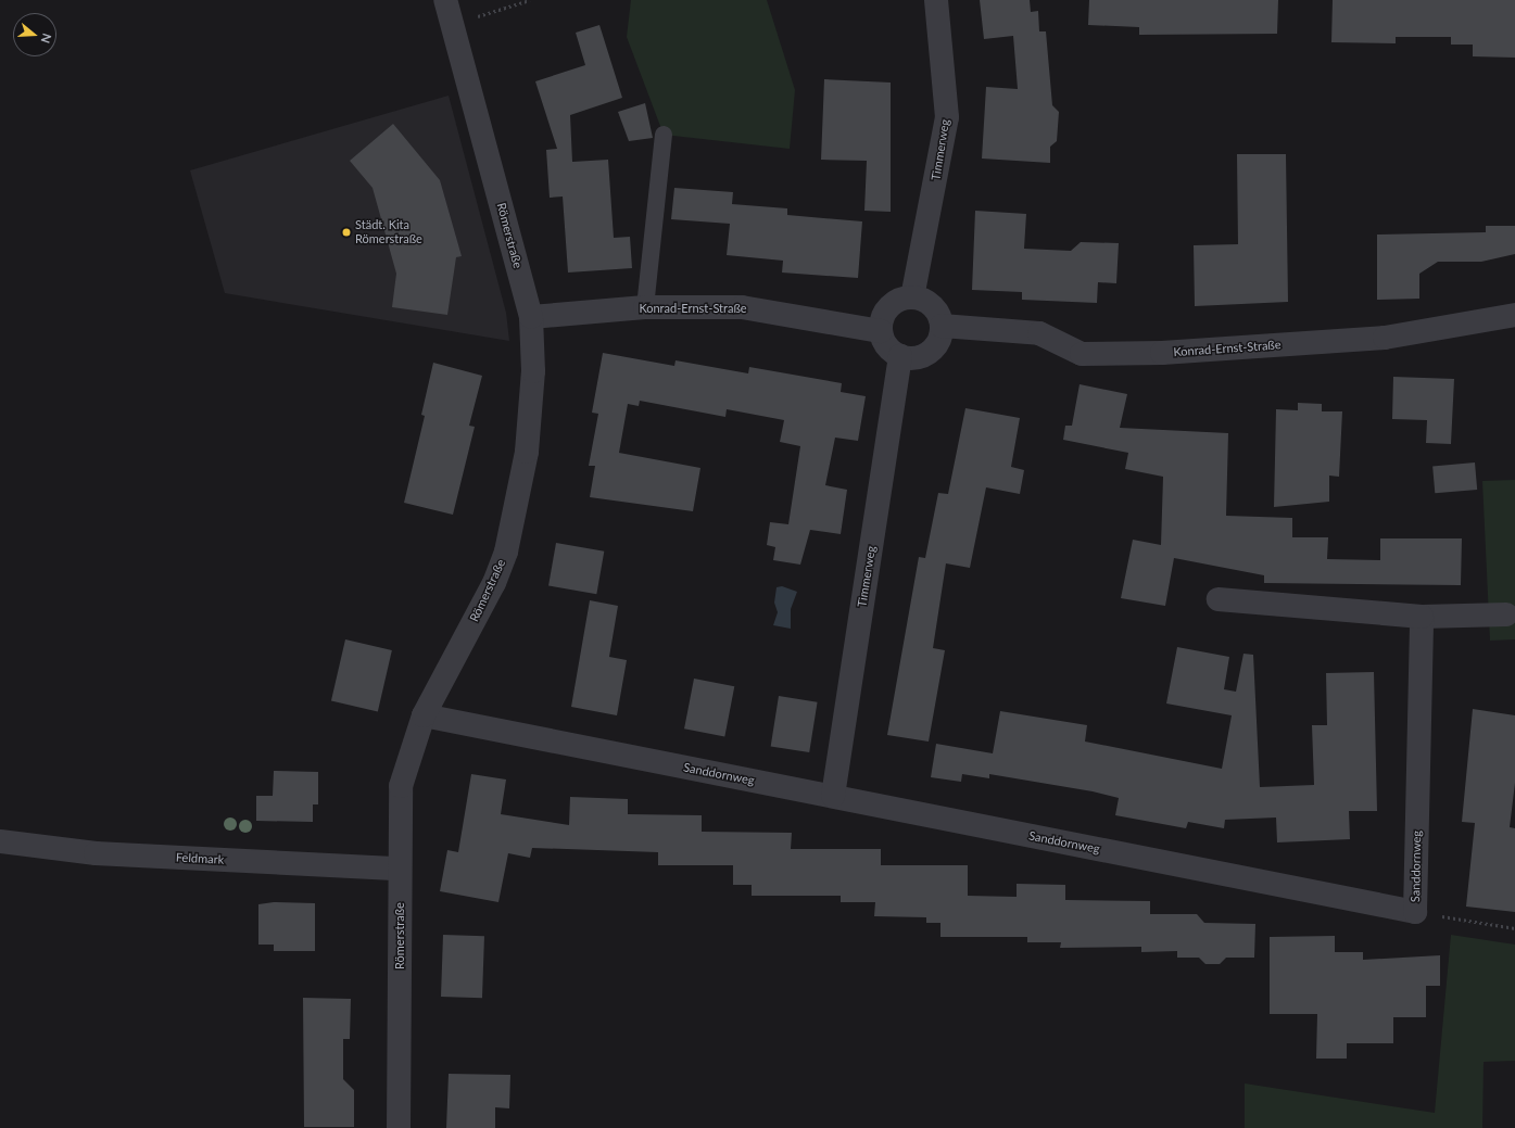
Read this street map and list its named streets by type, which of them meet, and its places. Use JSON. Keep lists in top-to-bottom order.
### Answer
{
  "streets": {
    "street": [
      "Timmerweg",
      "Römerstraße",
      "Konrad-Ernst-Straße",
      "Sanddornweg",
      "Feldmark"
    ]
  },
  "crossings": [
    ["Timmerweg", "Konrad-Ernst-Straße"],
    ["Timmerweg", "Sanddornweg"],
    ["Römerstraße", "Konrad-Ernst-Straße"],
    ["Römerstraße", "Sanddornweg"],
    ["Römerstraße", "Feldmark"]
  ],
  "places": ["Städt. Kita Römerstraße"],
  "north": "right"
}
